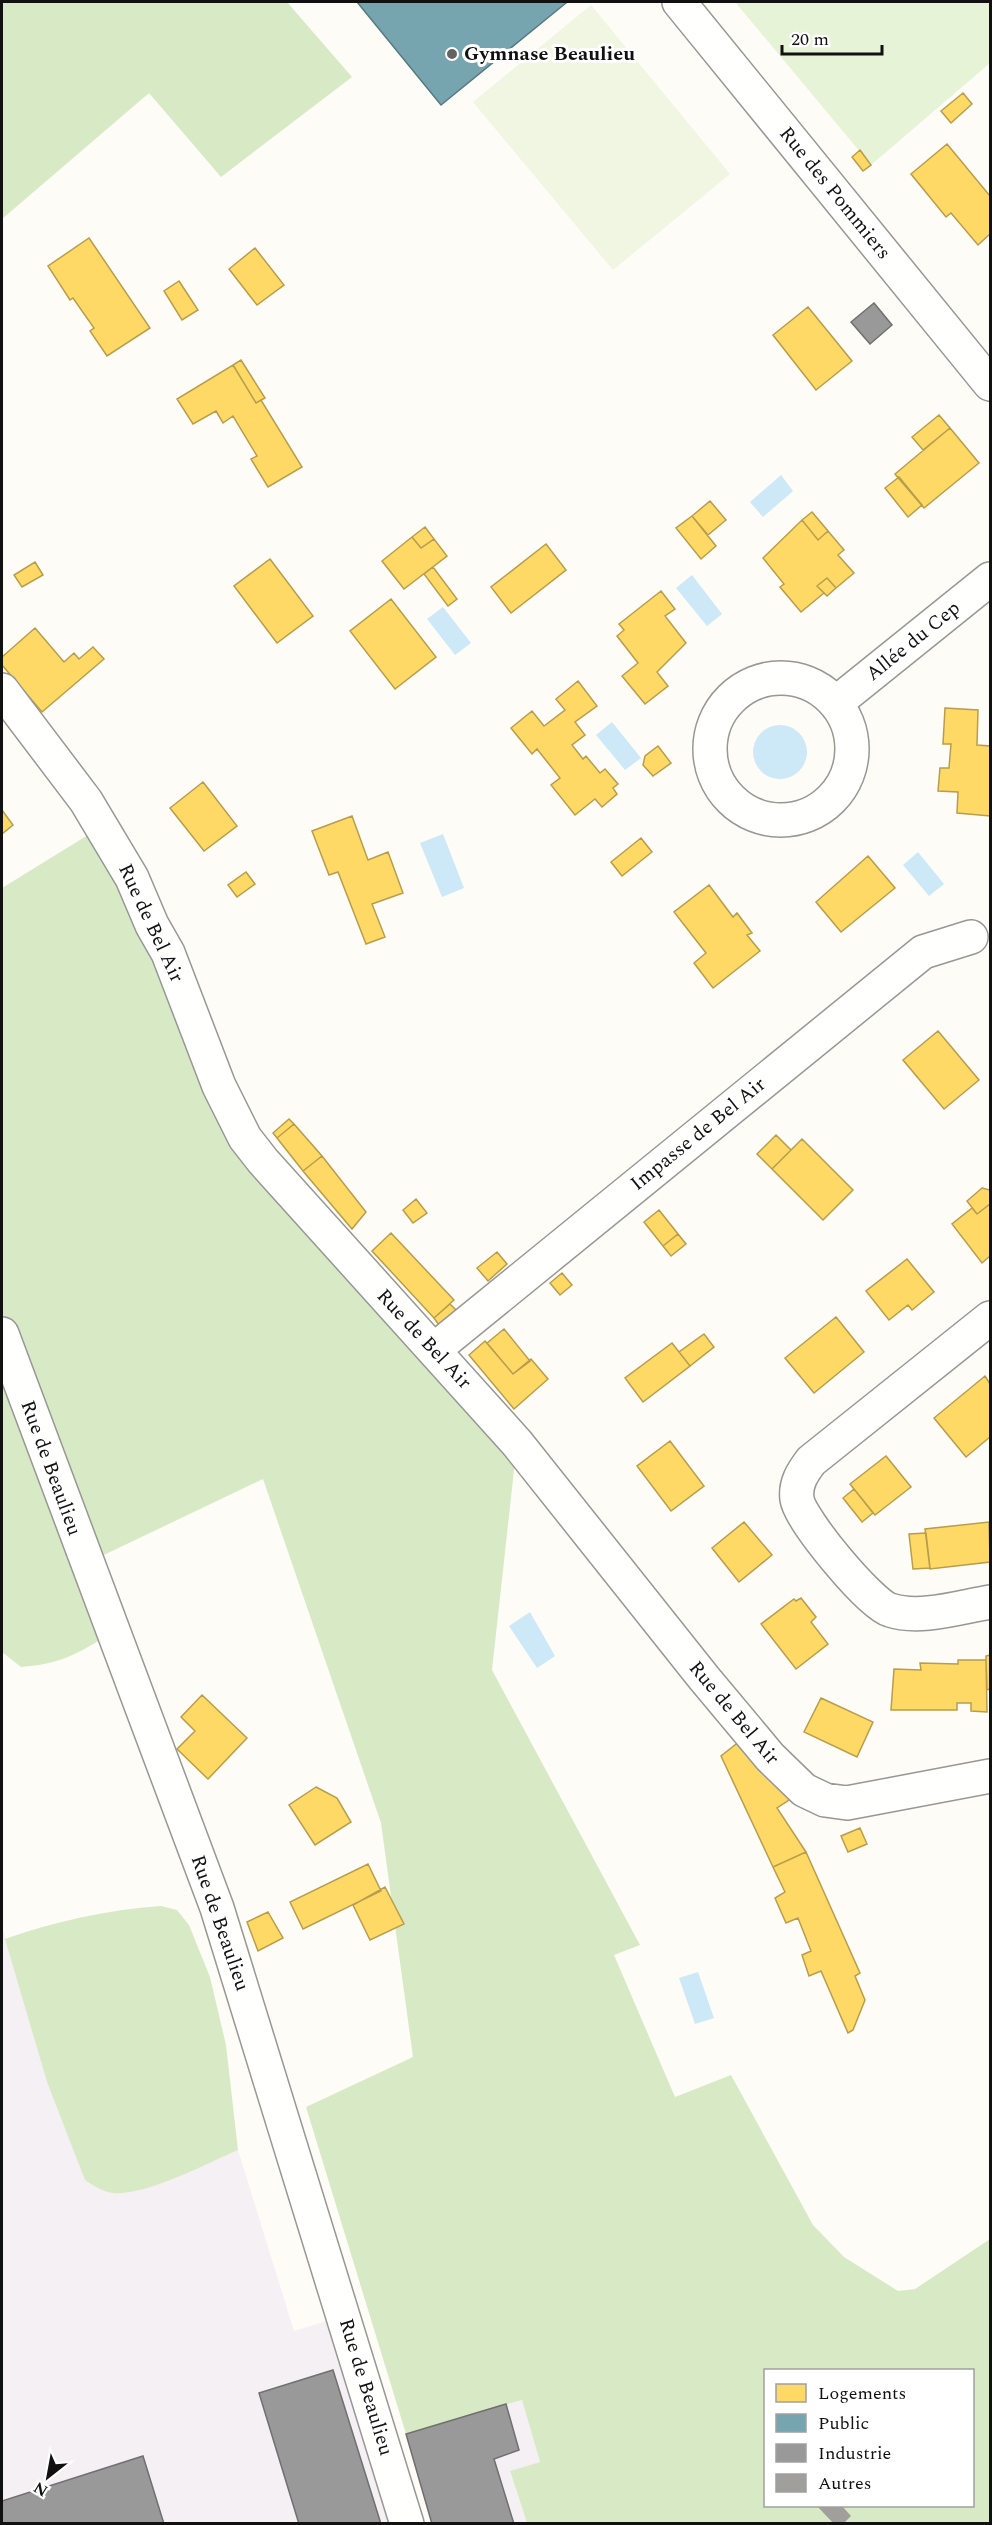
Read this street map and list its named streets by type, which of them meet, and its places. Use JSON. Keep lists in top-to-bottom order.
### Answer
{
  "streets": {
    "street": [
      "Rue des Pommiers",
      "Allée du Cep",
      "Rue de Bel Air",
      "Impasse de Bel Air",
      "Rue de Beaulieu"
    ]
  },
  "crossings": [
    ["Rue de Bel Air", "Impasse de Bel Air"]
  ],
  "places": ["Gymnase Beaulieu"],
  "legend": [
    "Logements",
    "Public",
    "Industrie",
    "Autres"
  ],
  "scale_bar": "20 m",
  "north": "bottom left"
}
